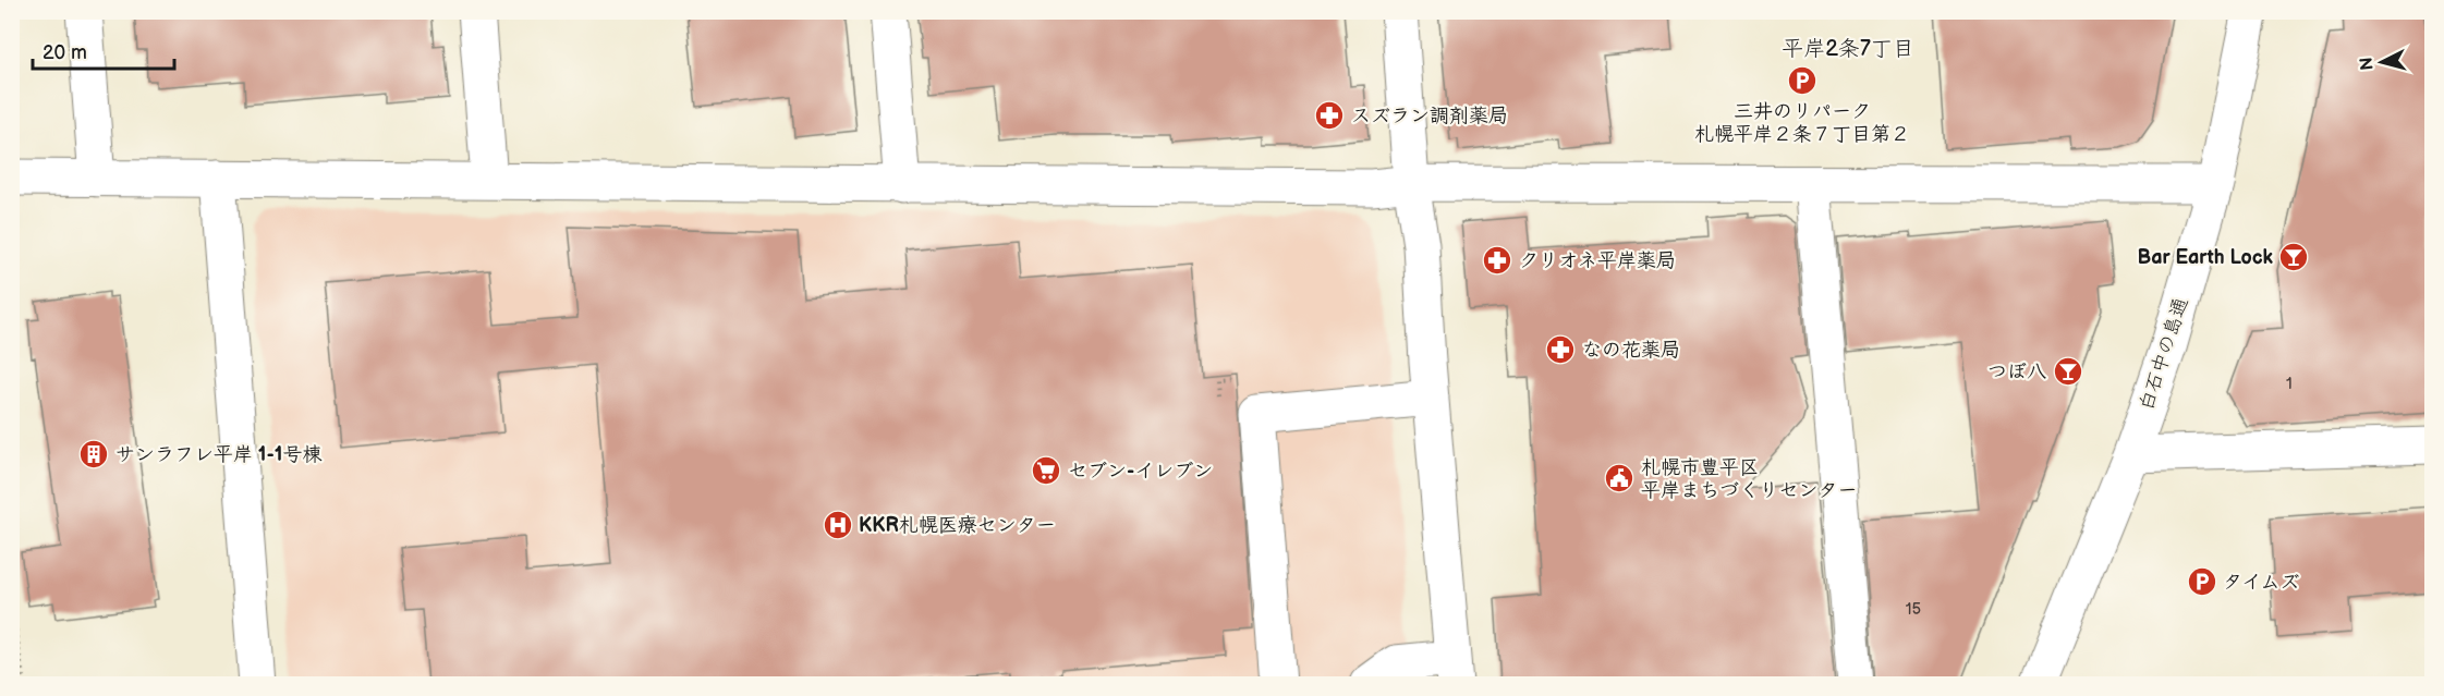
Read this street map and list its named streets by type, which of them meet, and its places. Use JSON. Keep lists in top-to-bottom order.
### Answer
{
  "streets": {
    "street": ["白石中の島通"]
  },
  "districts": ["平岸2条7丁目"],
  "places": {
    "parking": ["三井のリパーク 札幌平岸２条７丁目第２", "タイムズ"],
    "pharmacy": ["スズラン調剤薬局", "クリオネ平岸薬局", "なの花薬局"],
    "bar": ["Bar Earth Lock", "つぼ八"],
    "building": ["サンラフレ平岸 1-1号棟"],
    "supermarket": ["セブン-イレブン"],
    "public building": ["札幌市豊平区 平岸まちづくりセンター"],
    "hospital": ["KKR札幌医療センター"]
  },
  "house_numbers": ["1", "15"],
  "scale_bar": "20 m",
  "north": "left"
}
